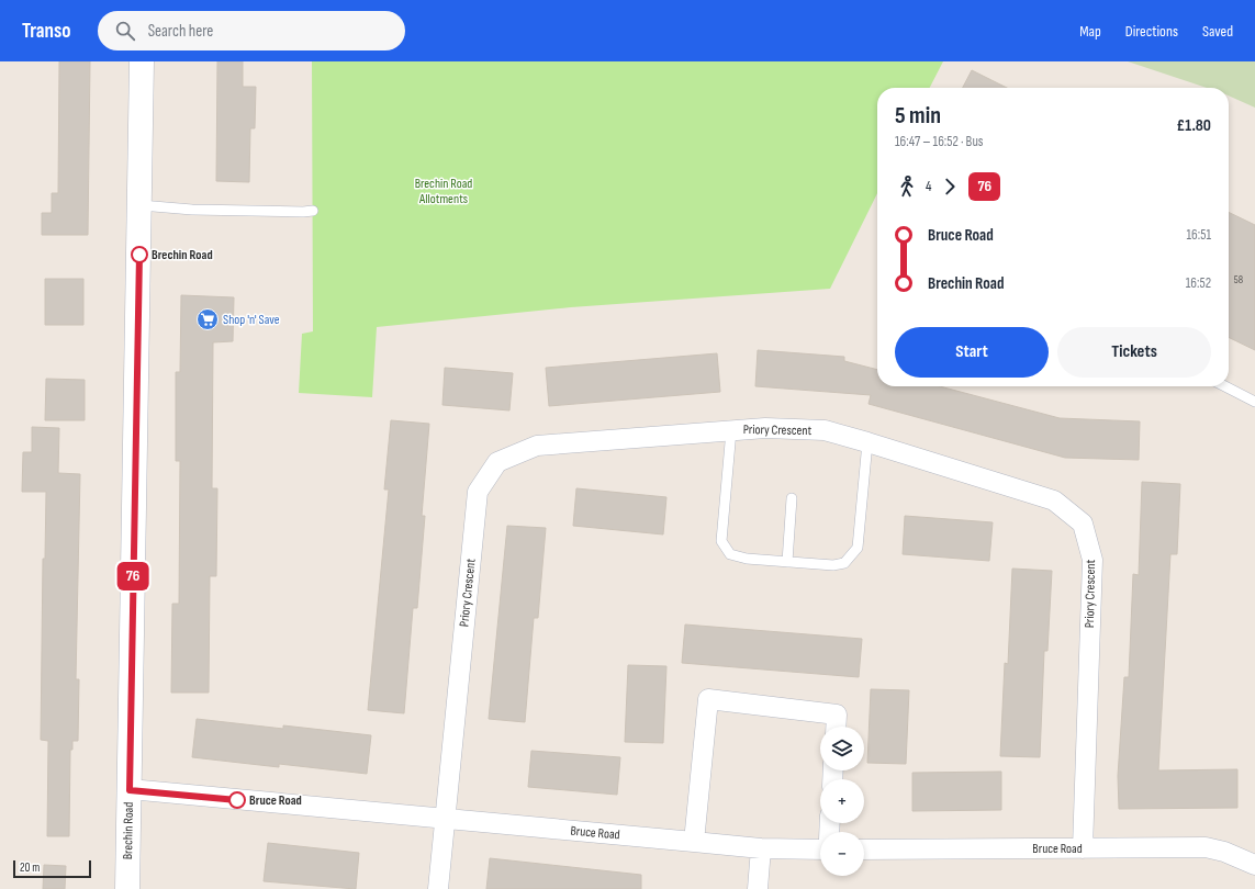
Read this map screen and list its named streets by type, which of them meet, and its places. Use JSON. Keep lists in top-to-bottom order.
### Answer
{
  "streets": {
    "street": ["Priory Crescent", "Brechin Road", "Bruce Road"]
  },
  "crossings": [
    ["Priory Crescent", "Bruce Road"],
    ["Brechin Road", "Bruce Road"]
  ],
  "parks": ["Brechin Road Allotments"],
  "places": {
    "other": ["Brechin Road", "Bruce Road"],
    "supermarket": ["Shop 'n' Save"]
  },
  "lines": ["bus line 76"],
  "house_numbers": ["58"],
  "scale_bar": "20 m",
  "page": {
    "header": "Transo",
    "search": "Search here",
    "nav": ["Map", "Directions", "Saved"],
    "on_map": "76",
    "heading": ["5 min", "16:47 – 16:52 · Bus", "£1.80"],
    "legs": ["4", "76"],
    "list": [
      {
        "name": "Bruce Road",
        "value": "16:51"
      },
      {
        "name": "Brechin Road",
        "value": "16:52"
      }
    ],
    "buttons": ["Start", "Tickets"],
    "map_buttons": ["+", "−"],
    "scale": "20 m"
  }
}
